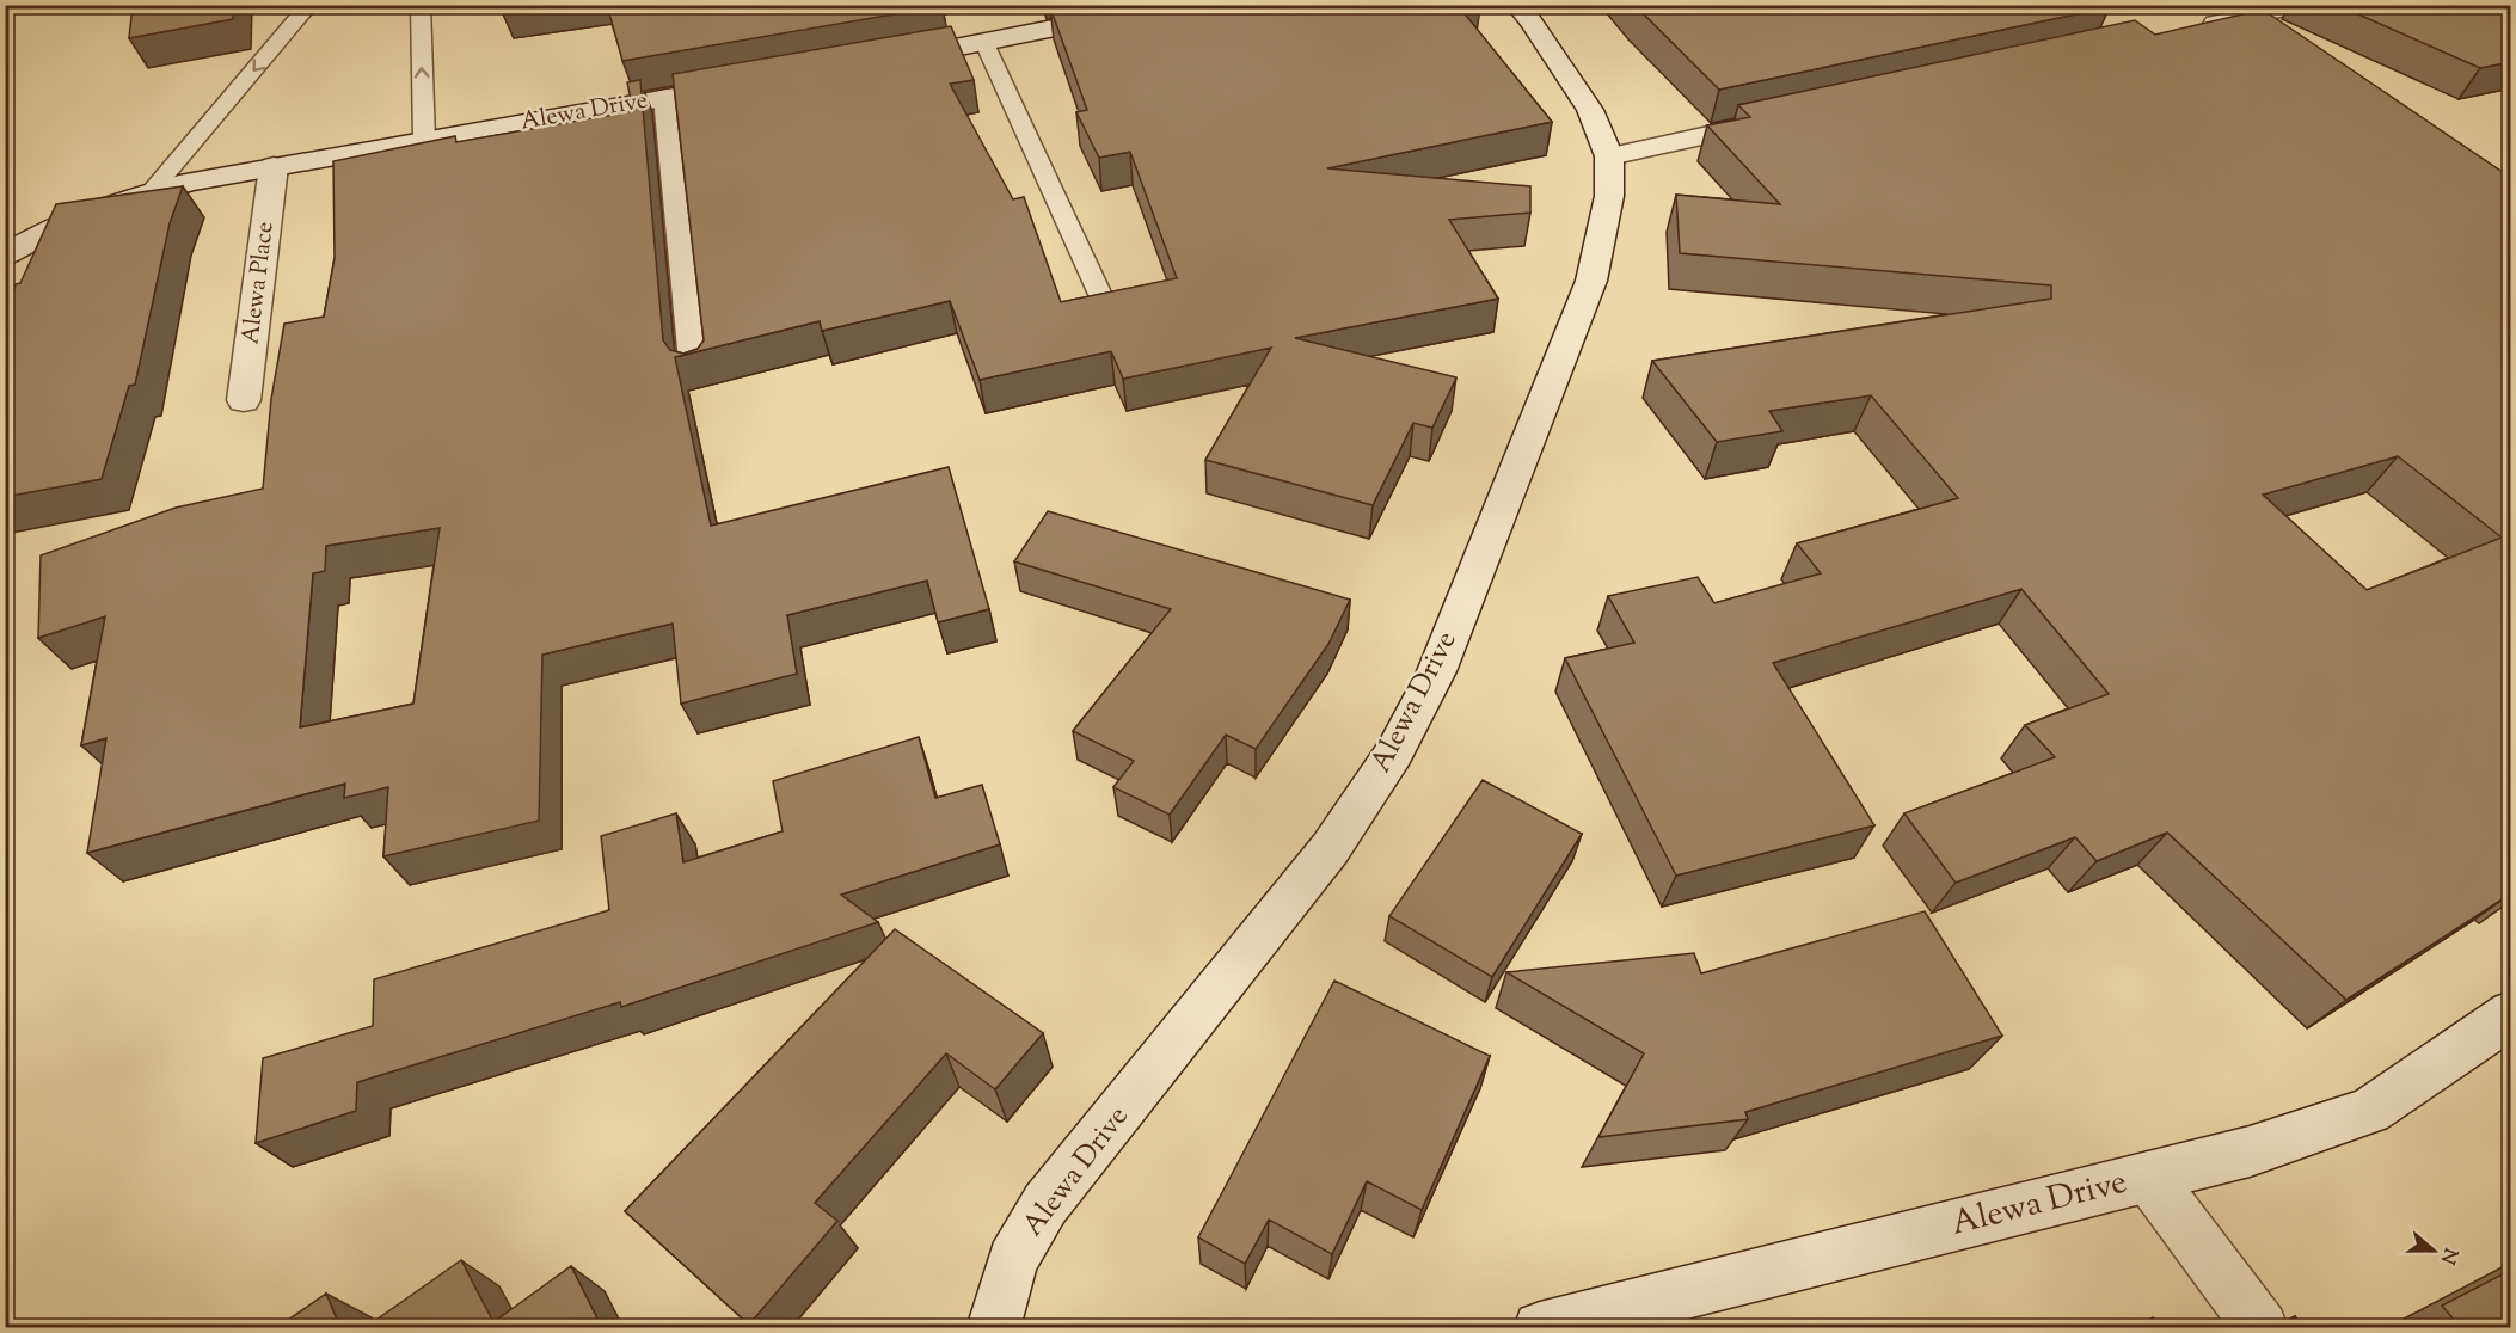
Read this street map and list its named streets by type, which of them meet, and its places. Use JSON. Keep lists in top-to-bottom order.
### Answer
{
  "streets": {
    "street": ["Alewa Drive", "Alewa Place"]
  },
  "crossings": [
    ["Alewa Drive", "Alewa Place"]
  ],
  "north": "right"
}
